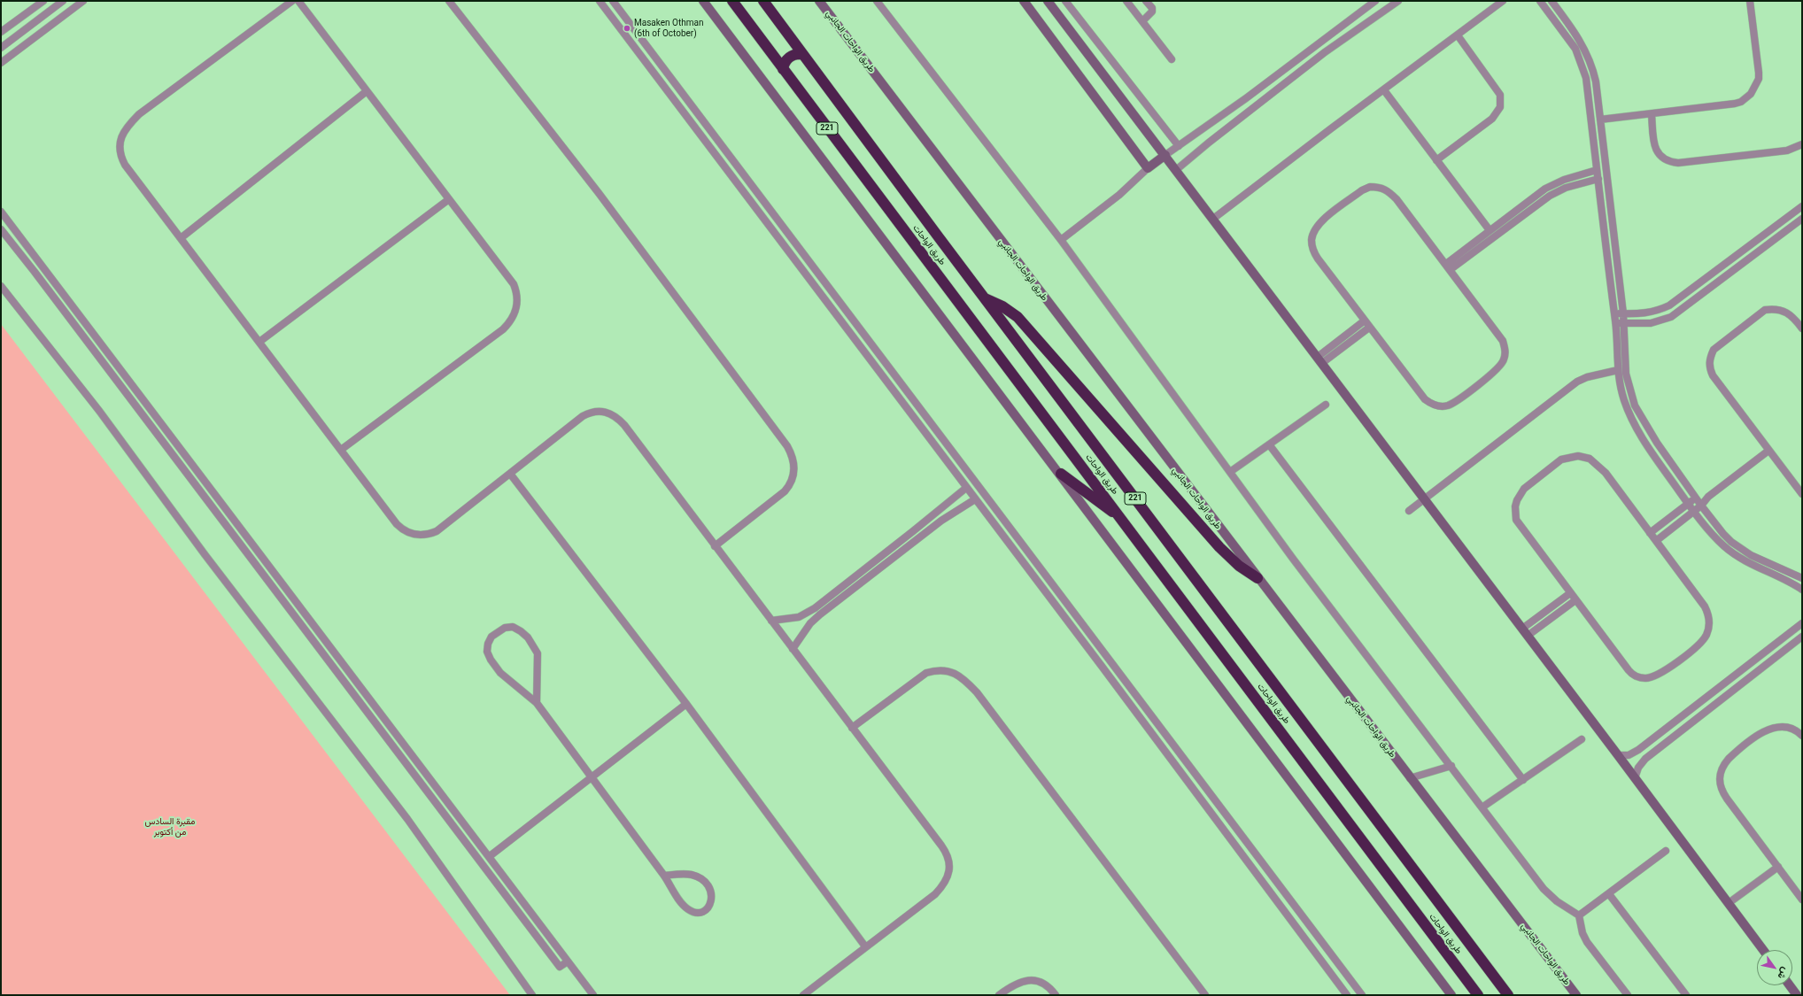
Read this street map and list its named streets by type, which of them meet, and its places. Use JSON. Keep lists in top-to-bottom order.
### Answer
{
  "streets": {
    "highway": ["221", "طريق الواحات"],
    "street": ["طريق الواحات الجانبي"]
  },
  "parks": ["مقبرة السادس من أكتوبر"],
  "places": ["Masaken Othman (6th of October)"],
  "north": "bottom right"
}
